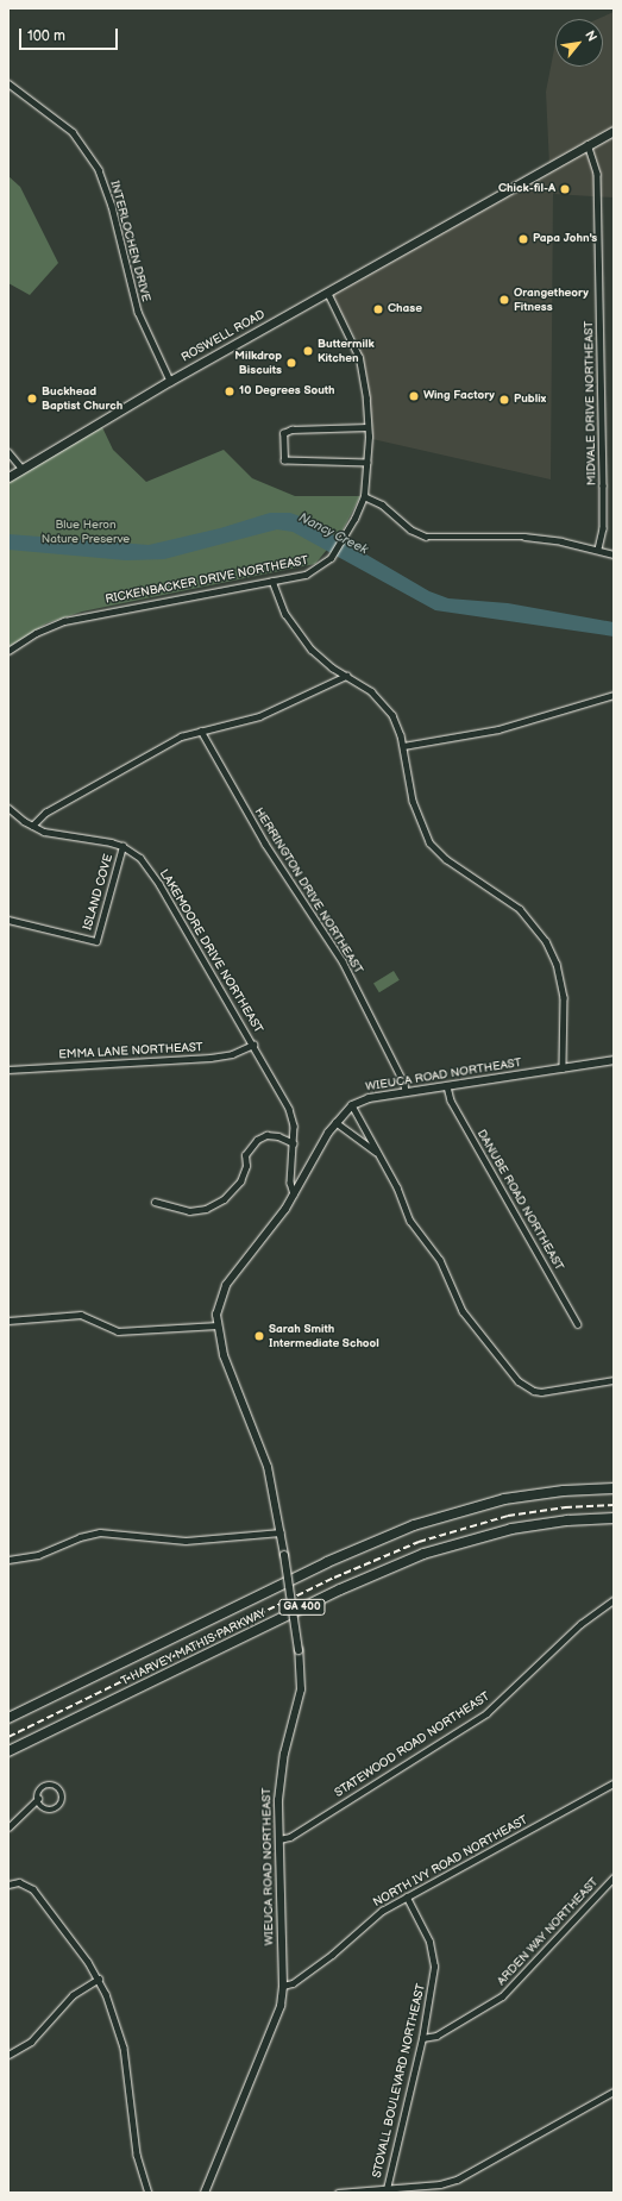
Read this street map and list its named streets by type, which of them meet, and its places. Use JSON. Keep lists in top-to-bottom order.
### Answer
{
  "streets": {
    "highway": ["GA 400", "T HARVEY MATHIS PARKWAY"],
    "main road": ["ROSWELL ROAD"],
    "street": [
      "INTERLOCHEN DRIVE",
      "MIDVALE DRIVE NORTHEAST",
      "RICKENBACKER DRIVE NORTHEAST",
      "HERRINGTON DRIVE NORTHEAST",
      "ISLAND COVE",
      "LAKEMOORE DRIVE NORTHEAST",
      "EMMA LANE NORTHEAST",
      "WIEUCA ROAD NORTHEAST",
      "DANUBE ROAD NORTHEAST",
      "STATEWOOD ROAD NORTHEAST",
      "NORTH IVY ROAD NORTHEAST",
      "ARDEN WAY NORTHEAST",
      "STOVALL BOULEVARD NORTHEAST"
    ]
  },
  "crossings": [
    ["INTERLOCHEN DRIVE", "ROSWELL ROAD"],
    ["ROSWELL ROAD", "MIDVALE DRIVE NORTHEAST"],
    ["ROSWELL ROAD", "RICKENBACKER DRIVE NORTHEAST"],
    ["HERRINGTON DRIVE NORTHEAST", "WIEUCA ROAD NORTHEAST"],
    ["ISLAND COVE", "LAKEMOORE DRIVE NORTHEAST"],
    ["LAKEMOORE DRIVE NORTHEAST", "EMMA LANE NORTHEAST"],
    ["LAKEMOORE DRIVE NORTHEAST", "WIEUCA ROAD NORTHEAST"],
    ["WIEUCA ROAD NORTHEAST", "DANUBE ROAD NORTHEAST"],
    ["WIEUCA ROAD NORTHEAST", "STATEWOOD ROAD NORTHEAST"],
    ["WIEUCA ROAD NORTHEAST", "NORTH IVY ROAD NORTHEAST"],
    ["NORTH IVY ROAD NORTHEAST", "STOVALL BOULEVARD NORTHEAST"],
    ["ARDEN WAY NORTHEAST", "STOVALL BOULEVARD NORTHEAST"]
  ],
  "water": ["Nancy Creek"],
  "parks": ["Blue Heron Nature Preserve"],
  "places": [
    "Chick-fil-A",
    "Papa John's",
    "Orangetheory Fitness",
    "Chase",
    "Buttermilk Kitchen",
    "Milkdrop Biscuits",
    "10 Degrees South",
    "Wing Factory",
    "Buckhead Baptist Church",
    "Publix",
    "Sarah Smith Intermediate School"
  ],
  "scale_bar": "100 m",
  "north": "top right"
}
